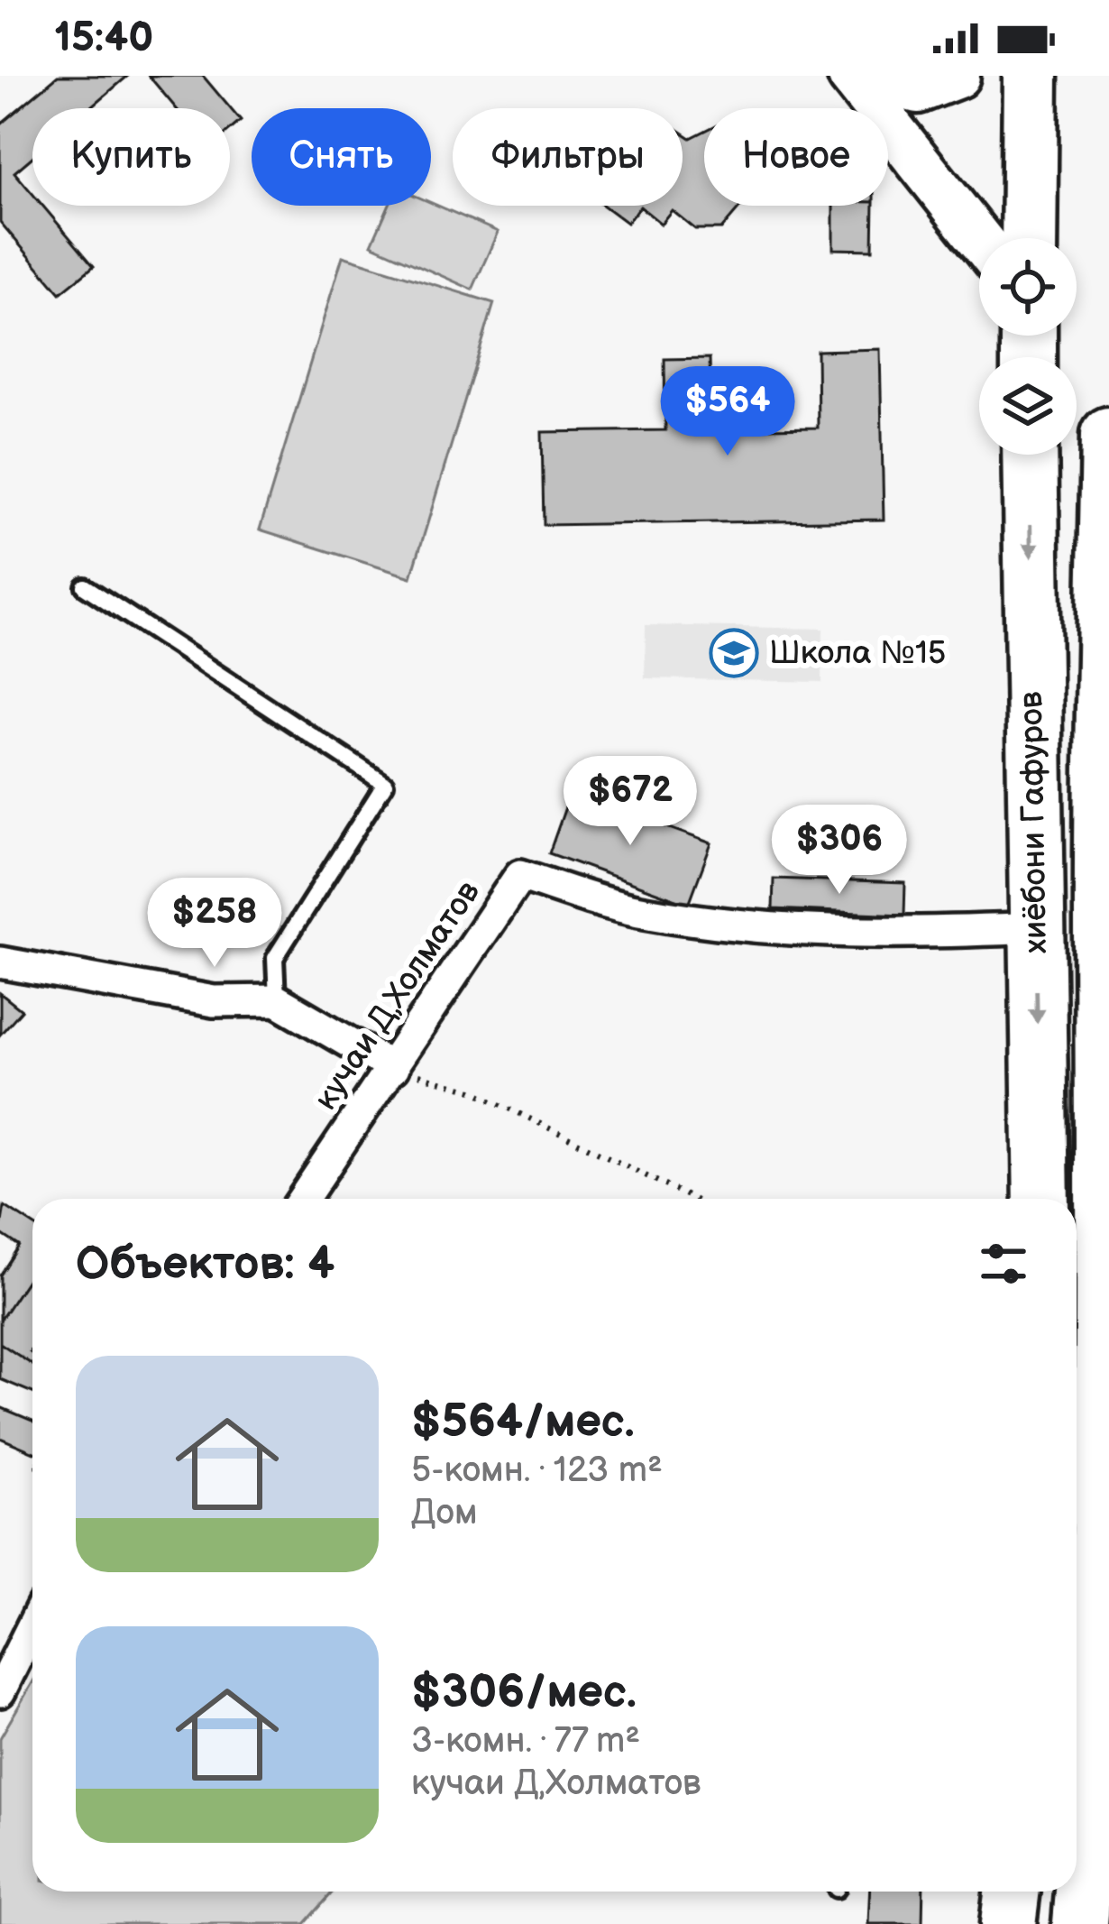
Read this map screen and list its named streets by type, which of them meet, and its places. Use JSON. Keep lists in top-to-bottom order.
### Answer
{
  "streets": {
    "highway": ["хиёбони Гафуров"],
    "street": ["кучаи Д,Холматов"]
  },
  "crossings": [
    ["хиёбони Гафуров", "кучаи Д,Холматов"]
  ],
  "places": {
    "school or university": ["Школа №15"]
  },
  "page": {
    "status": "15:40",
    "chip": [
      "Купить",
      "Снять",
      "Фильтры",
      "Новое"
    ],
    "price": [
      "$564",
      "$672",
      "$306",
      "$258"
    ],
    "heading": "Объектов: 4",
    "list": [
      {
        "name": "$564/мес.",
        "note": "5-комн. · 123 m² · Дом"
      },
      {
        "name": "$306/мес.",
        "note": "3-комн. · 77 m² · кучаи Д,Холматов"
      }
    ]
  }
}
